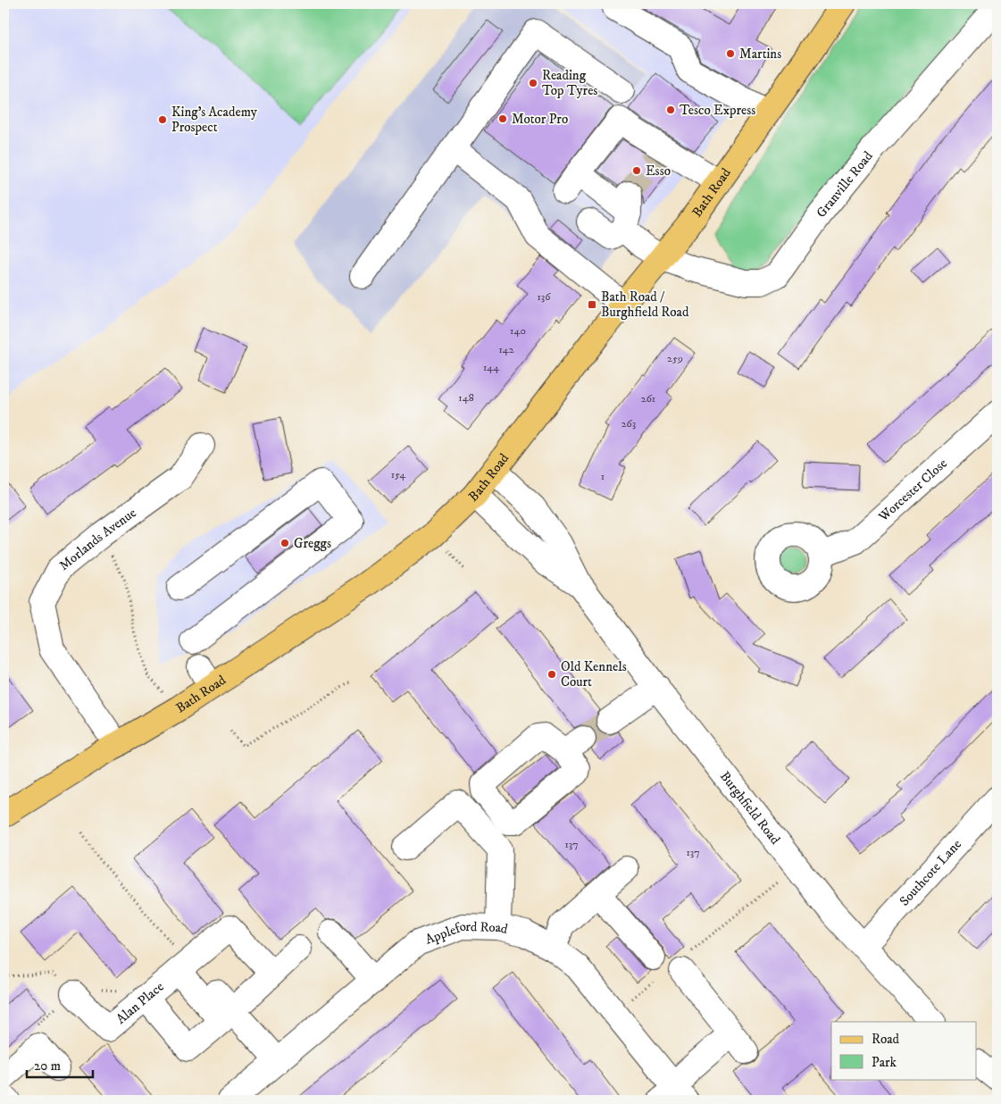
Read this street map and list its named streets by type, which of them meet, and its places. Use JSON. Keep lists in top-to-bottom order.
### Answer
{
  "streets": {
    "main road": ["Bath Road"],
    "street": [
      "Granville Road",
      "Worcester Close",
      "Morlands Avenue",
      "Burghfield Road",
      "Southcote Lane",
      "Appleford Road",
      "Alan Place"
    ]
  },
  "crossings": [
    ["Granville Road", "Bath Road"],
    ["Bath Road", "Morlands Avenue"],
    ["Bath Road", "Burghfield Road"],
    ["Burghfield Road", "Southcote Lane"]
  ],
  "places": {
    "other": [
      "Martins",
      "Reading Top Tyres",
      "Tesco Express",
      "Motor Pro",
      "King's Academy Prospect",
      "Esso",
      "Greggs",
      "Old Kennels Court"
    ],
    "transit": ["Bath Road / Burghfield Road"]
  },
  "house_numbers": [
    "136",
    "140",
    "142",
    "259",
    "144",
    "148",
    "261",
    "263",
    "154",
    "1",
    "137",
    "137"
  ],
  "legend": ["Road", "Park"],
  "scale_bar": "20 m"
}
